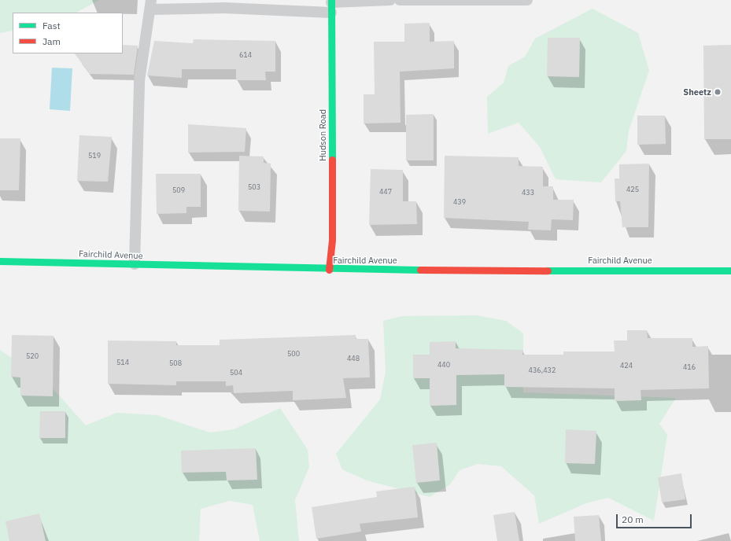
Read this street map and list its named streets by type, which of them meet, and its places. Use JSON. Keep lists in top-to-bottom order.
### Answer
{
  "streets": {
    "main road": ["Hudson Road", "Fairchild Avenue"]
  },
  "crossings": [
    ["Hudson Road", "Fairchild Avenue"]
  ],
  "places": ["Sheetz"],
  "house_numbers": [
    "614",
    "519",
    "503",
    "425",
    "509",
    "447",
    "433",
    "439",
    "500",
    "520",
    "448",
    "514",
    "508",
    "440",
    "424",
    "416",
    "436,432",
    "504"
  ],
  "legend": ["Fast", "Jam"],
  "scale_bar": "20 m"
}
